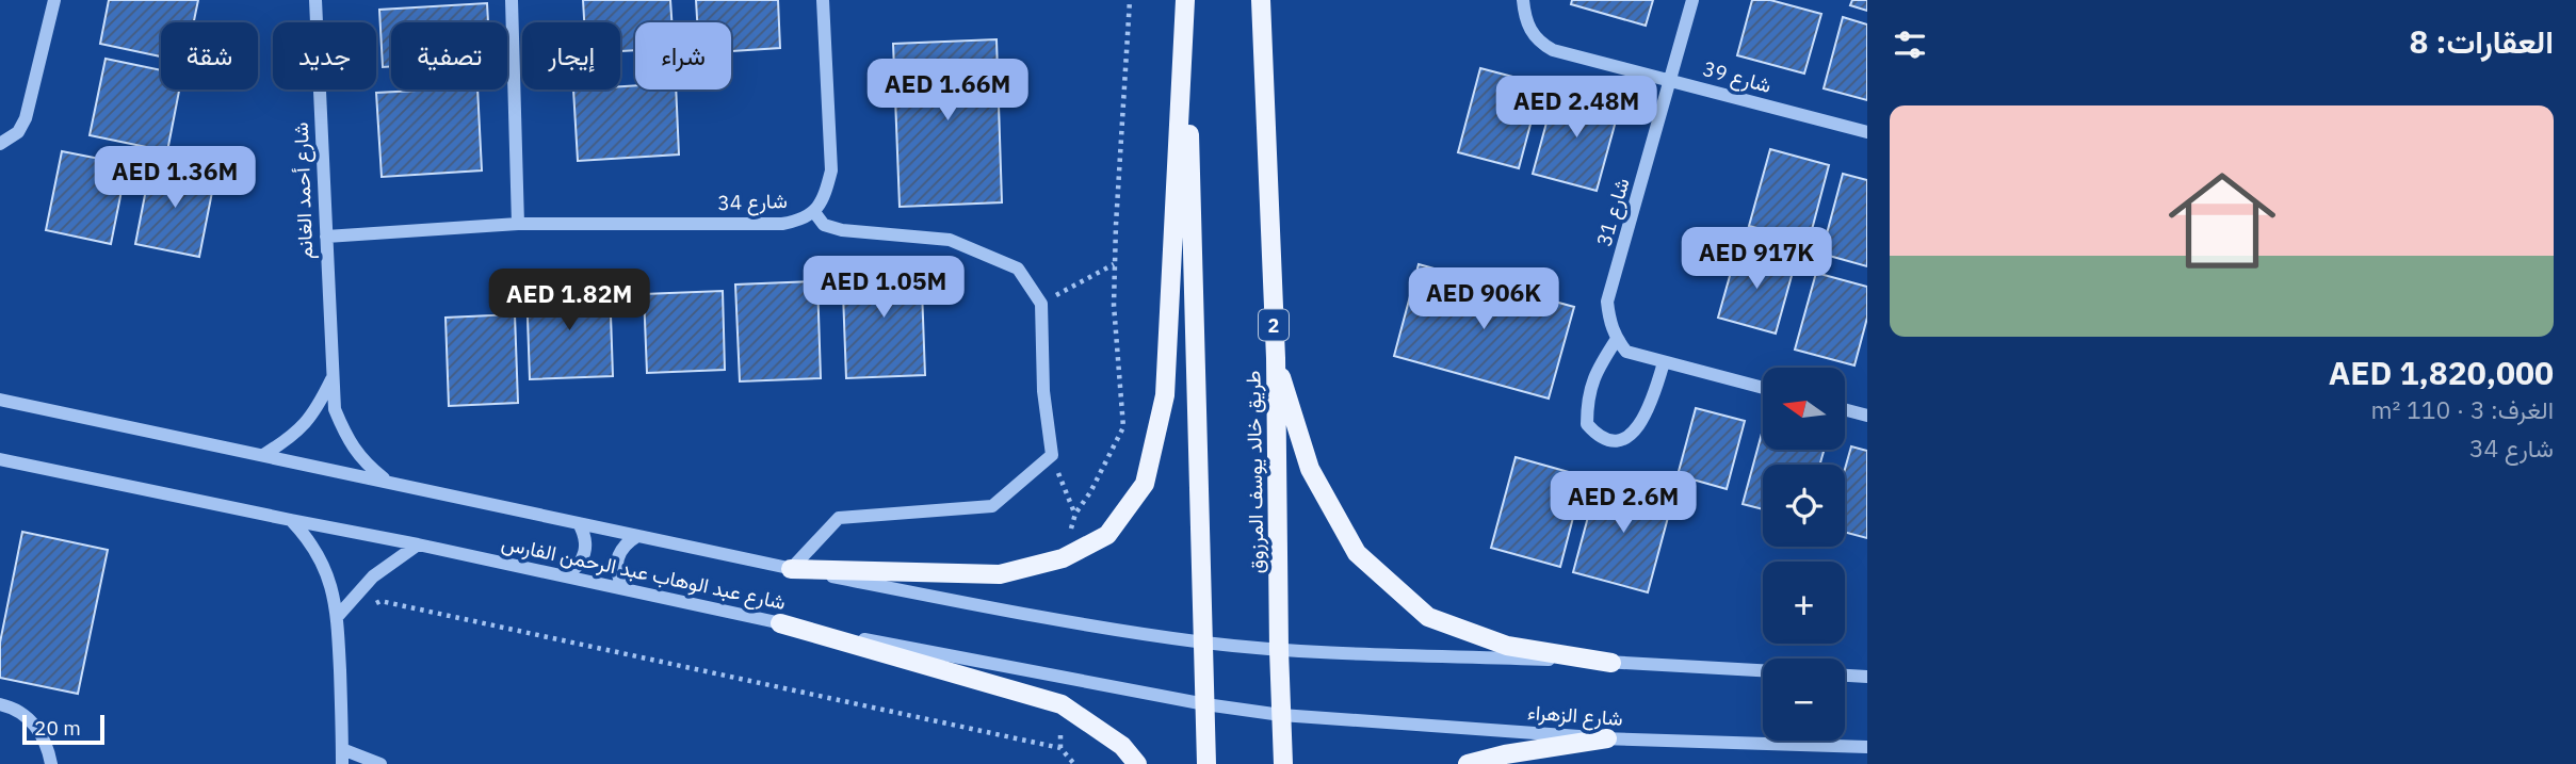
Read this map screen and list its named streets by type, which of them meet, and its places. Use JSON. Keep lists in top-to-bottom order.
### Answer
{
  "streets": {
    "main road": ["2", "طريق خالد يوسف المرزوق"],
    "street": [
      "شارع 39",
      "شارع أحمد الغانم",
      "شارع 34",
      "شارع 31",
      "شارع عبد الوهاب عبد الرحمن الفارس",
      "شارع الزهراء"
    ]
  },
  "crossings": [
    ["شارع 39", "شارع 31"],
    ["شارع أحمد الغانم", "شارع 34"],
    ["شارع أحمد الغانم", "شارع عبد الوهاب عبد الرحمن الفارس"],
    ["طريق خالد يوسف المرزوق", "شارع عبد الوهاب عبد الرحمن الفارس"],
    ["طريق خالد يوسف المرزوق", "شارع الزهراء"],
    ["شارع عبد الوهاب عبد الرحمن الفارس", "شارع الزهراء"]
  ],
  "scale_bar": "20 m",
  "north": "left",
  "page": {
    "heading": "العقارات: 8",
    "chip": [
      "شراء",
      "إيجار",
      "تصفية",
      "جديد",
      "شقة"
    ],
    "price": [
      "AED 1.66M",
      "AED 2.48M",
      "AED 1.36M",
      "AED 917K",
      "AED 1.05M",
      "AED 906K",
      "AED 1.82M",
      "AED 2.6M"
    ],
    "list": [
      {
        "name": "AED 1,820,000",
        "note": "الغرف: 3 · 110 m² · شارع 34"
      }
    ],
    "map_buttons": ["+", "−"],
    "scale": "20 m"
  }
}
